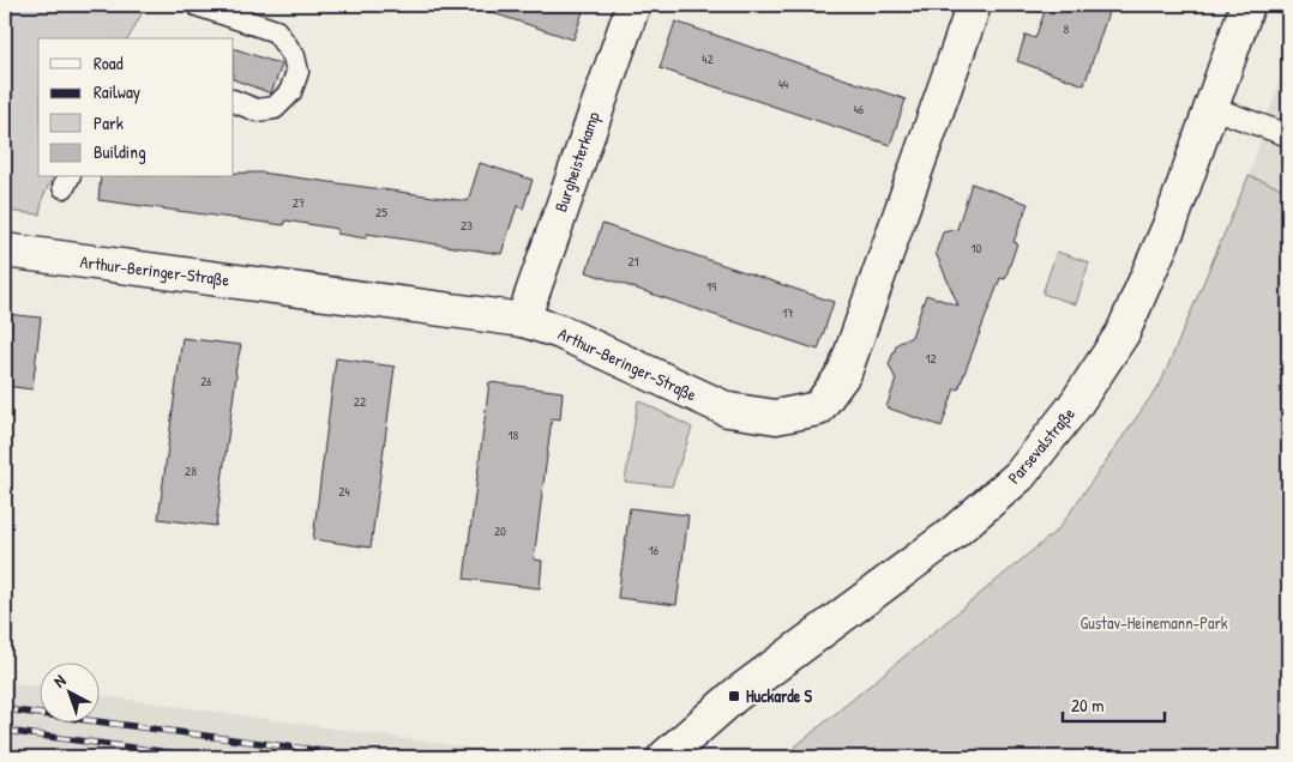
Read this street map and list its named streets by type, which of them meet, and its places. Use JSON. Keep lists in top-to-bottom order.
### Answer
{
  "streets": {
    "street": ["Burgheisterkamp", "Arthur-Beringer-Straße", "Parsevalstraße"]
  },
  "crossings": [
    ["Burgheisterkamp", "Arthur-Beringer-Straße"]
  ],
  "parks": ["Gustav-Heinemann-Park"],
  "places": {
    "transit": ["Huckarde S"]
  },
  "house_numbers": [
    "8",
    "42",
    "44",
    "46",
    "27",
    "25",
    "23",
    "10",
    "21",
    "19",
    "17",
    "12",
    "26",
    "22",
    "18",
    "28",
    "24",
    "20",
    "16"
  ],
  "legend": [
    "Road",
    "Railway",
    "Park",
    "Building"
  ],
  "scale_bar": "20 m",
  "north": "top left"
}
